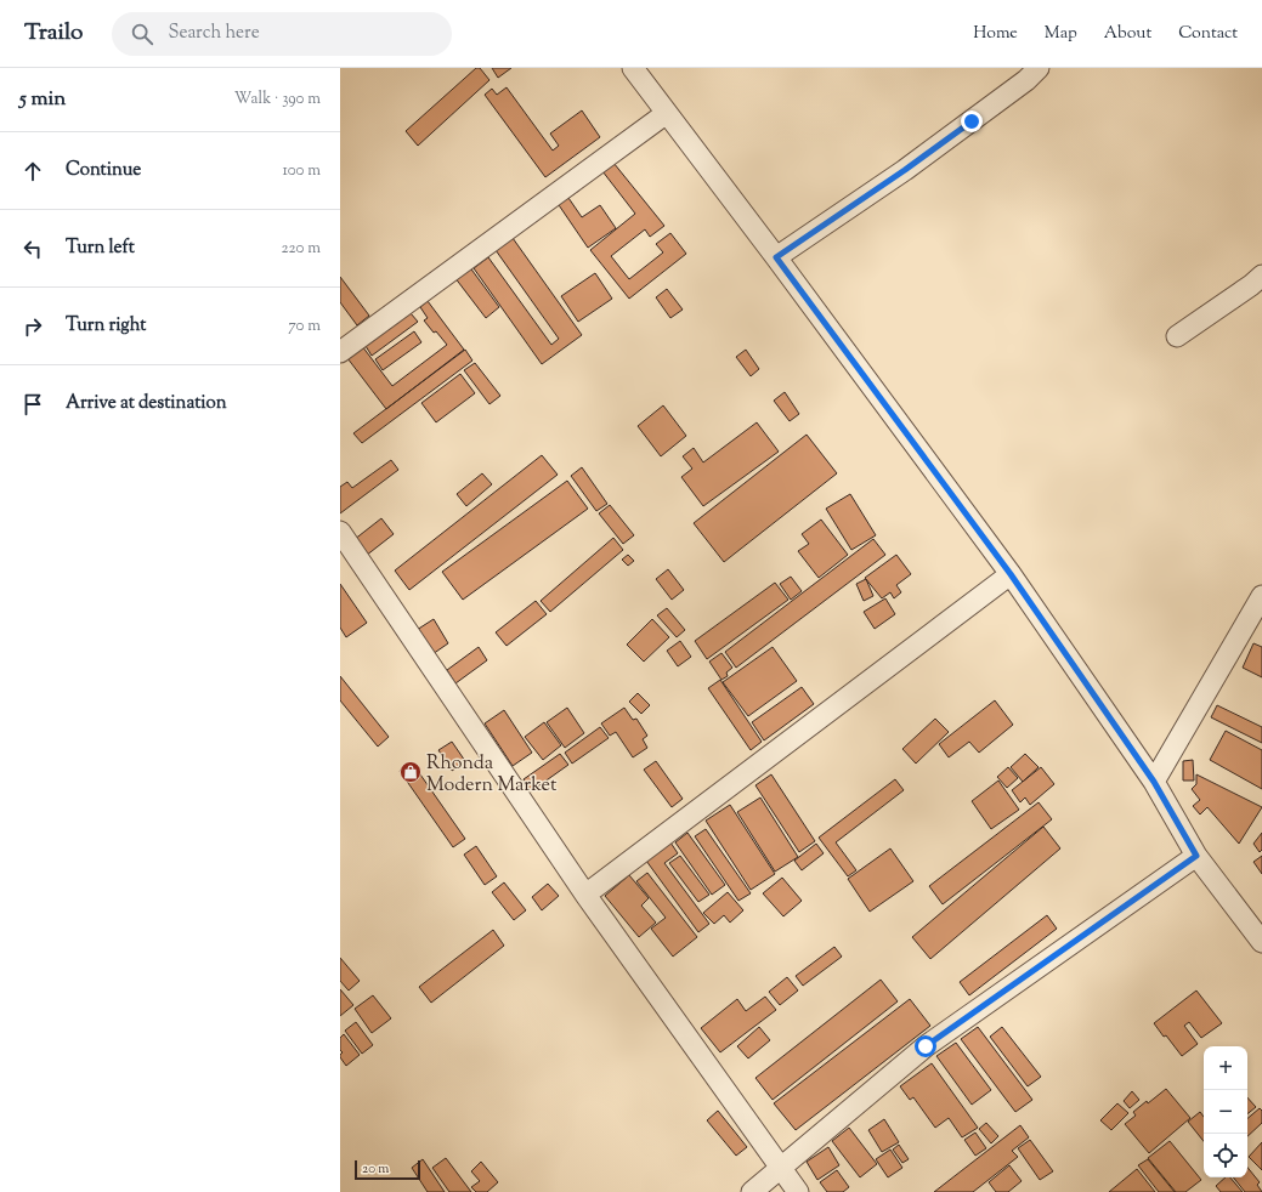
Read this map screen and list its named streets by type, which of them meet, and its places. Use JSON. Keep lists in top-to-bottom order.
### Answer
{
  "places": {
    "shop": ["Rhonda Modern Market"]
  },
  "scale_bar": "20 m",
  "page": {
    "header": "Trailo",
    "search": "Search here",
    "nav": [
      "Home",
      "Map",
      "About",
      "Contact"
    ],
    "heading": ["5 min", "Walk · 390 m"],
    "list": [
      ["Continue", "100 m"],
      ["Turn left", "220 m"],
      ["Turn right", "70 m"],
      "Arrive at destination"
    ],
    "map_buttons": ["+", "−"],
    "scale": "20 m"
  }
}
